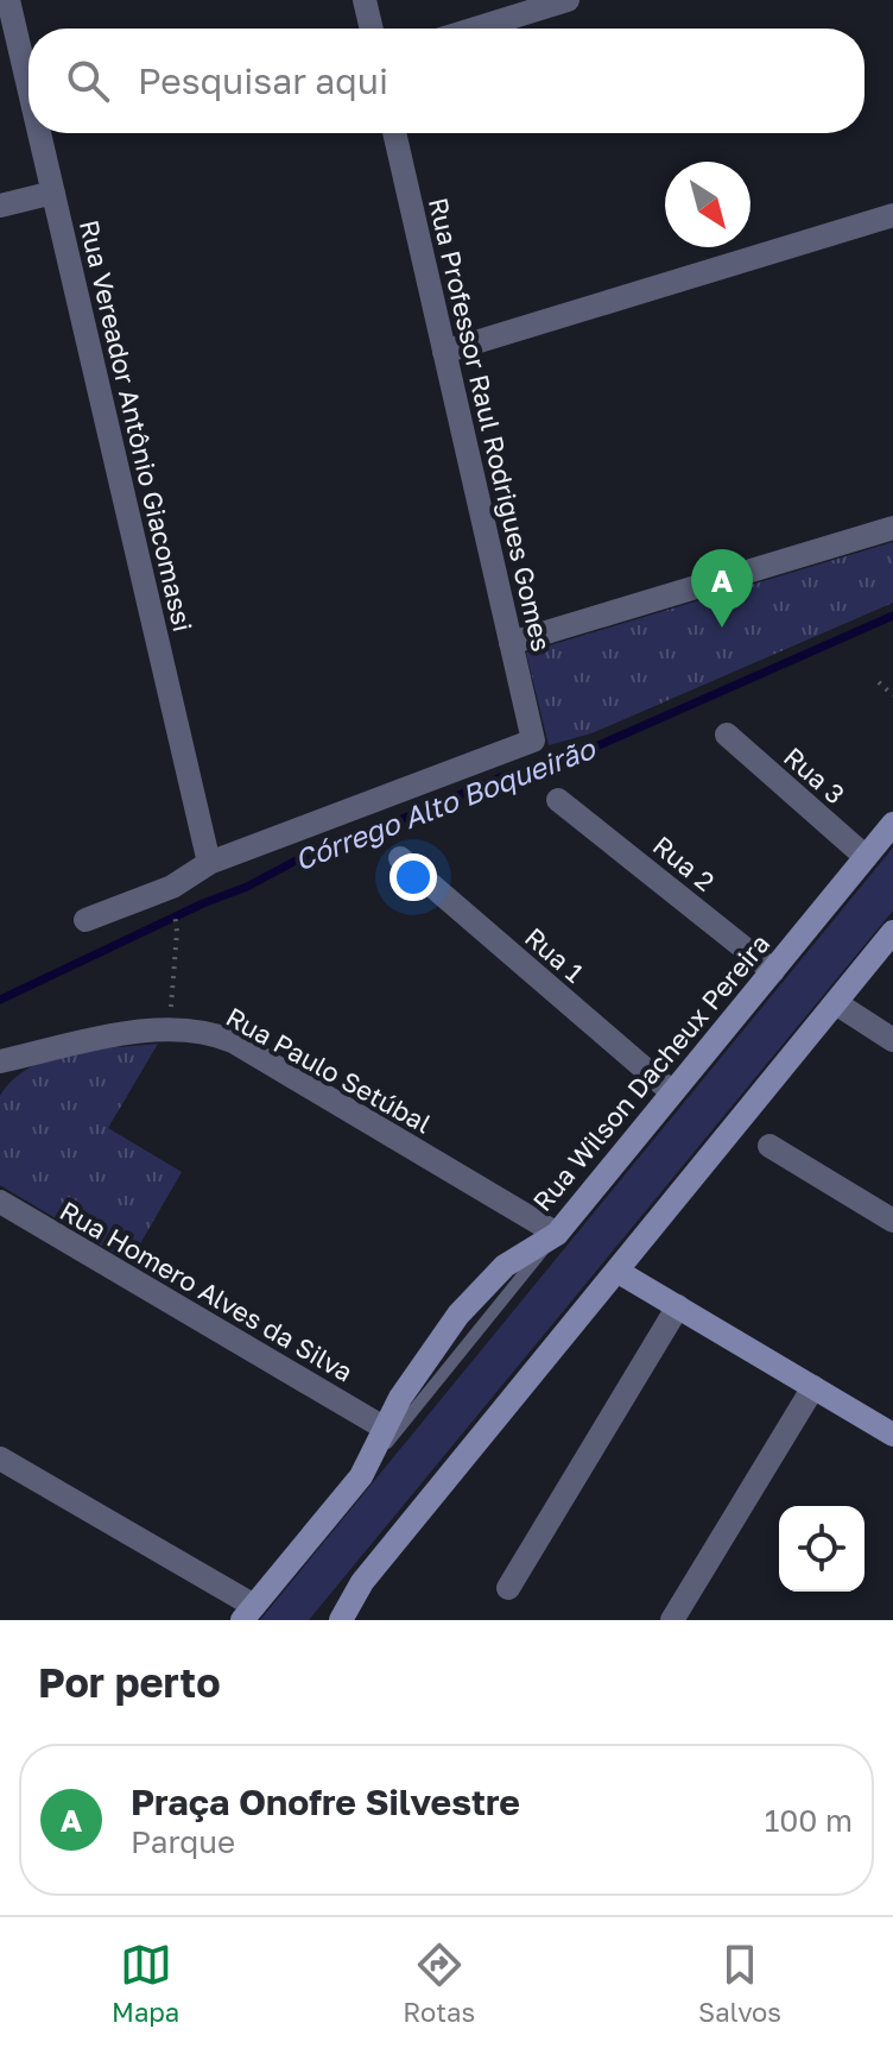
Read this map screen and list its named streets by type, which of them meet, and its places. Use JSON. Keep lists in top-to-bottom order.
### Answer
{
  "streets": {
    "main road": ["Rua Wilson Dacheux Pereira"],
    "street": [
      "Rua Professor Raul Rodrigues Gomes",
      "Rua Vereador Antônio Giacomassi",
      "Rua 3",
      "Rua 2",
      "Rua 1",
      "Rua Paulo Setúbal",
      "Rua Homero Alves da Silva"
    ]
  },
  "crossings": [
    ["Rua Professor Raul Rodrigues Gomes", "Rua Vereador Antônio Giacomassi"],
    ["Rua 3", "Rua Wilson Dacheux Pereira"],
    ["Rua 2", "Rua Wilson Dacheux Pereira"],
    ["Rua 1", "Rua Wilson Dacheux Pereira"],
    ["Rua Paulo Setúbal", "Rua Wilson Dacheux Pereira"],
    ["Rua Wilson Dacheux Pereira", "Rua Homero Alves da Silva"]
  ],
  "water": ["Córrego Alto Boqueirão"],
  "north": "bottom right",
  "page": {
    "search": "Pesquisar aqui",
    "pins": "A",
    "heading": "Por perto",
    "list": [
      {
        "mark": "A",
        "name": "Praça Onofre Silvestre",
        "note": "Parque",
        "value": "100 m"
      }
    ],
    "nav": ["Mapa", "Rotas", "Salvos"]
  }
}
